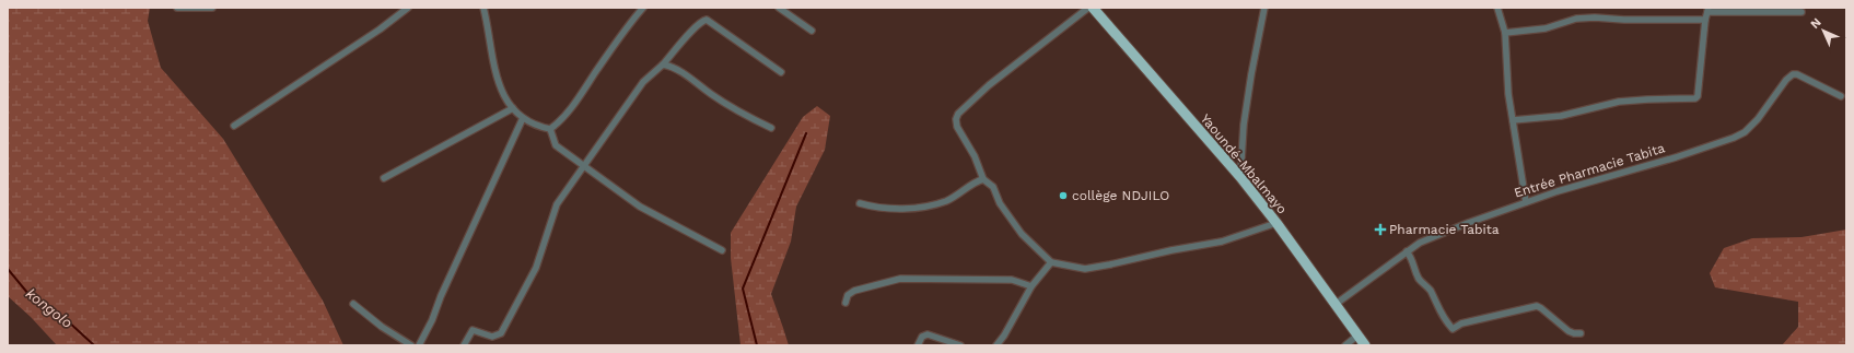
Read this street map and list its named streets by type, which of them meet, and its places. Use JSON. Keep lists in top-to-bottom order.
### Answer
{
  "streets": {
    "highway": ["Yaoundé-Mbalmayo"],
    "street": ["Entrée Pharmacie Tabita"]
  },
  "crossings": [
    ["Yaoundé-Mbalmayo", "Entrée Pharmacie Tabita"]
  ],
  "water": ["kongolo"],
  "places": {
    "other": ["collège NDJILO"],
    "health": ["Pharmacie Tabita"]
  },
  "north": "top left"
}
